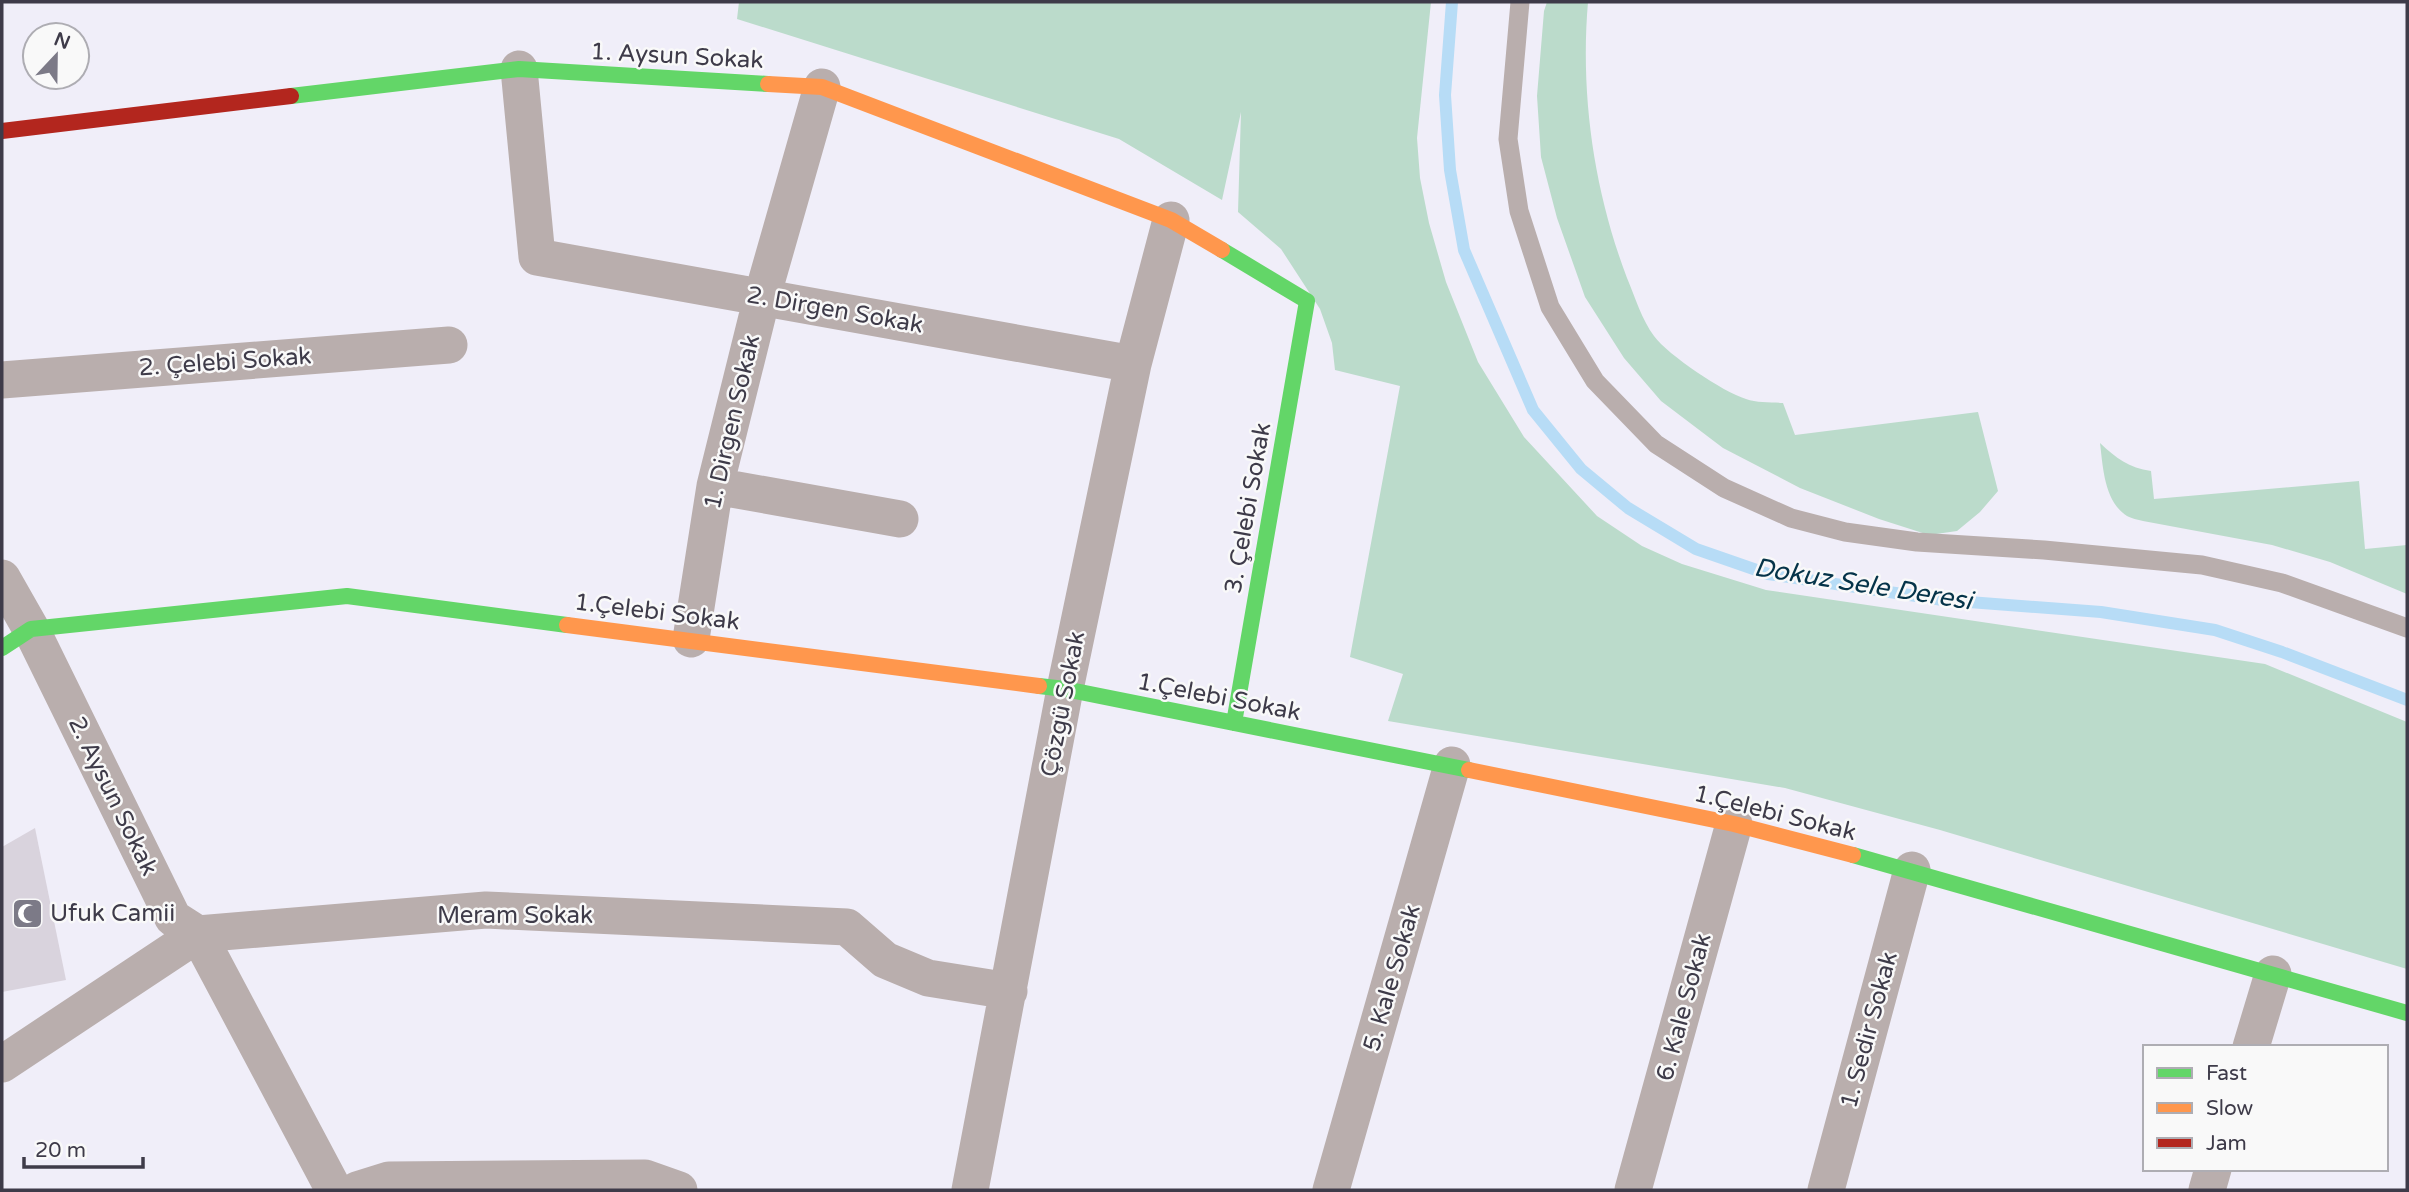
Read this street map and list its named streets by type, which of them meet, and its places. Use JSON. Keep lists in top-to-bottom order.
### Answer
{
  "streets": {
    "street": [
      "1. Aysun Sokak",
      "2. Dirgen Sokak",
      "2. Çelebi Sokak",
      "1. Dirgen Sokak",
      "3. Çelebi Sokak",
      "1.Çelebi Sokak",
      "Çözgü Sokak",
      "2. Aysun Sokak",
      "Meram Sokak",
      "5. Kale Sokak",
      "6. Kale Sokak",
      "1. Sedir Sokak"
    ]
  },
  "crossings": [
    ["1. Aysun Sokak", "2. Dirgen Sokak"],
    ["1. Aysun Sokak", "1. Dirgen Sokak"],
    ["1. Aysun Sokak", "3. Çelebi Sokak"],
    ["1. Aysun Sokak", "Çözgü Sokak"],
    ["2. Dirgen Sokak", "1. Dirgen Sokak"],
    ["2. Dirgen Sokak", "Çözgü Sokak"],
    ["1. Dirgen Sokak", "1.Çelebi Sokak"],
    ["3. Çelebi Sokak", "1.Çelebi Sokak"],
    ["1.Çelebi Sokak", "Çözgü Sokak"],
    ["1.Çelebi Sokak", "2. Aysun Sokak"],
    ["1.Çelebi Sokak", "5. Kale Sokak"],
    ["1.Çelebi Sokak", "6. Kale Sokak"],
    ["1.Çelebi Sokak", "1. Sedir Sokak"],
    ["Çözgü Sokak", "Meram Sokak"],
    ["2. Aysun Sokak", "Meram Sokak"]
  ],
  "water": ["Dokuz Sele Deresi"],
  "places": {
    "mosque": ["Ufuk Camii"]
  },
  "legend": ["Fast", "Slow", "Jam"],
  "scale_bar": "20 m",
  "north": "top"
}
